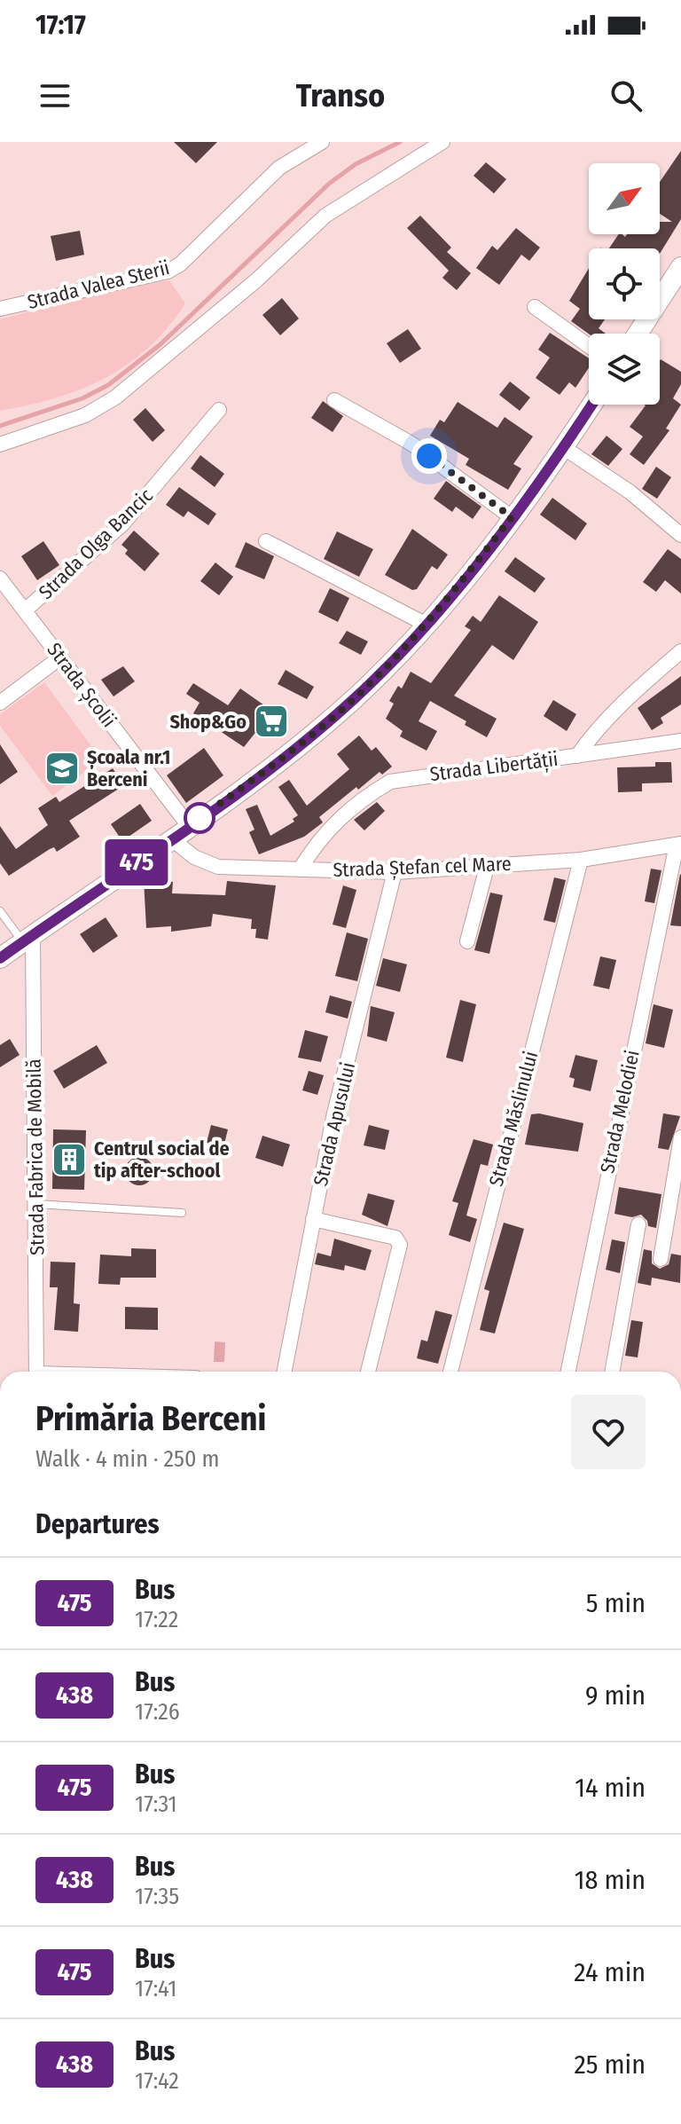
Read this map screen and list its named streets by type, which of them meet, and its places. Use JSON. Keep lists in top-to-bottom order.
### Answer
{
  "streets": {
    "street": [
      "Strada Valea Sterii",
      "Strada Olga Bancic",
      "Strada Școlii",
      "Strada Libertății",
      "Strada Ștefan cel Mare",
      "Strada Melodiei",
      "Strada Măslinului",
      "Strada Apusului",
      "Strada Fabrica de Mobilă"
    ]
  },
  "crossings": [
    ["Strada Olga Bancic", "Strada Școlii"],
    ["Strada Libertății", "Strada Ștefan cel Mare"],
    ["Strada Ștefan cel Mare", "Strada Melodiei"],
    ["Strada Ștefan cel Mare", "Strada Măslinului"],
    ["Strada Ștefan cel Mare", "Strada Apusului"]
  ],
  "places": {
    "supermarket": ["Shop&Go"],
    "school or university": ["Școala nr.1 Berceni"],
    "building": ["Centrul social de tip after-school"]
  },
  "lines": ["bus line 475"],
  "north": "top right",
  "page": {
    "status": "17:17",
    "header": "Transo",
    "on_map": "475",
    "heading": [
      ["Primăria Berceni", "Walk · 4 min · 250 m"],
      "Departures"
    ],
    "list": [
      {
        "mark": "475",
        "name": "Bus",
        "note": "17:22",
        "value": "5 min"
      },
      {
        "mark": "438",
        "name": "Bus",
        "note": "17:26",
        "value": "9 min"
      },
      {
        "mark": "475",
        "name": "Bus",
        "note": "17:31",
        "value": "14 min"
      },
      {
        "mark": "438",
        "name": "Bus",
        "note": "17:35",
        "value": "18 min"
      },
      {
        "mark": "475",
        "name": "Bus",
        "note": "17:41",
        "value": "24 min"
      },
      {
        "mark": "438",
        "name": "Bus",
        "note": "17:42",
        "value": "25 min"
      }
    ]
  }
}
